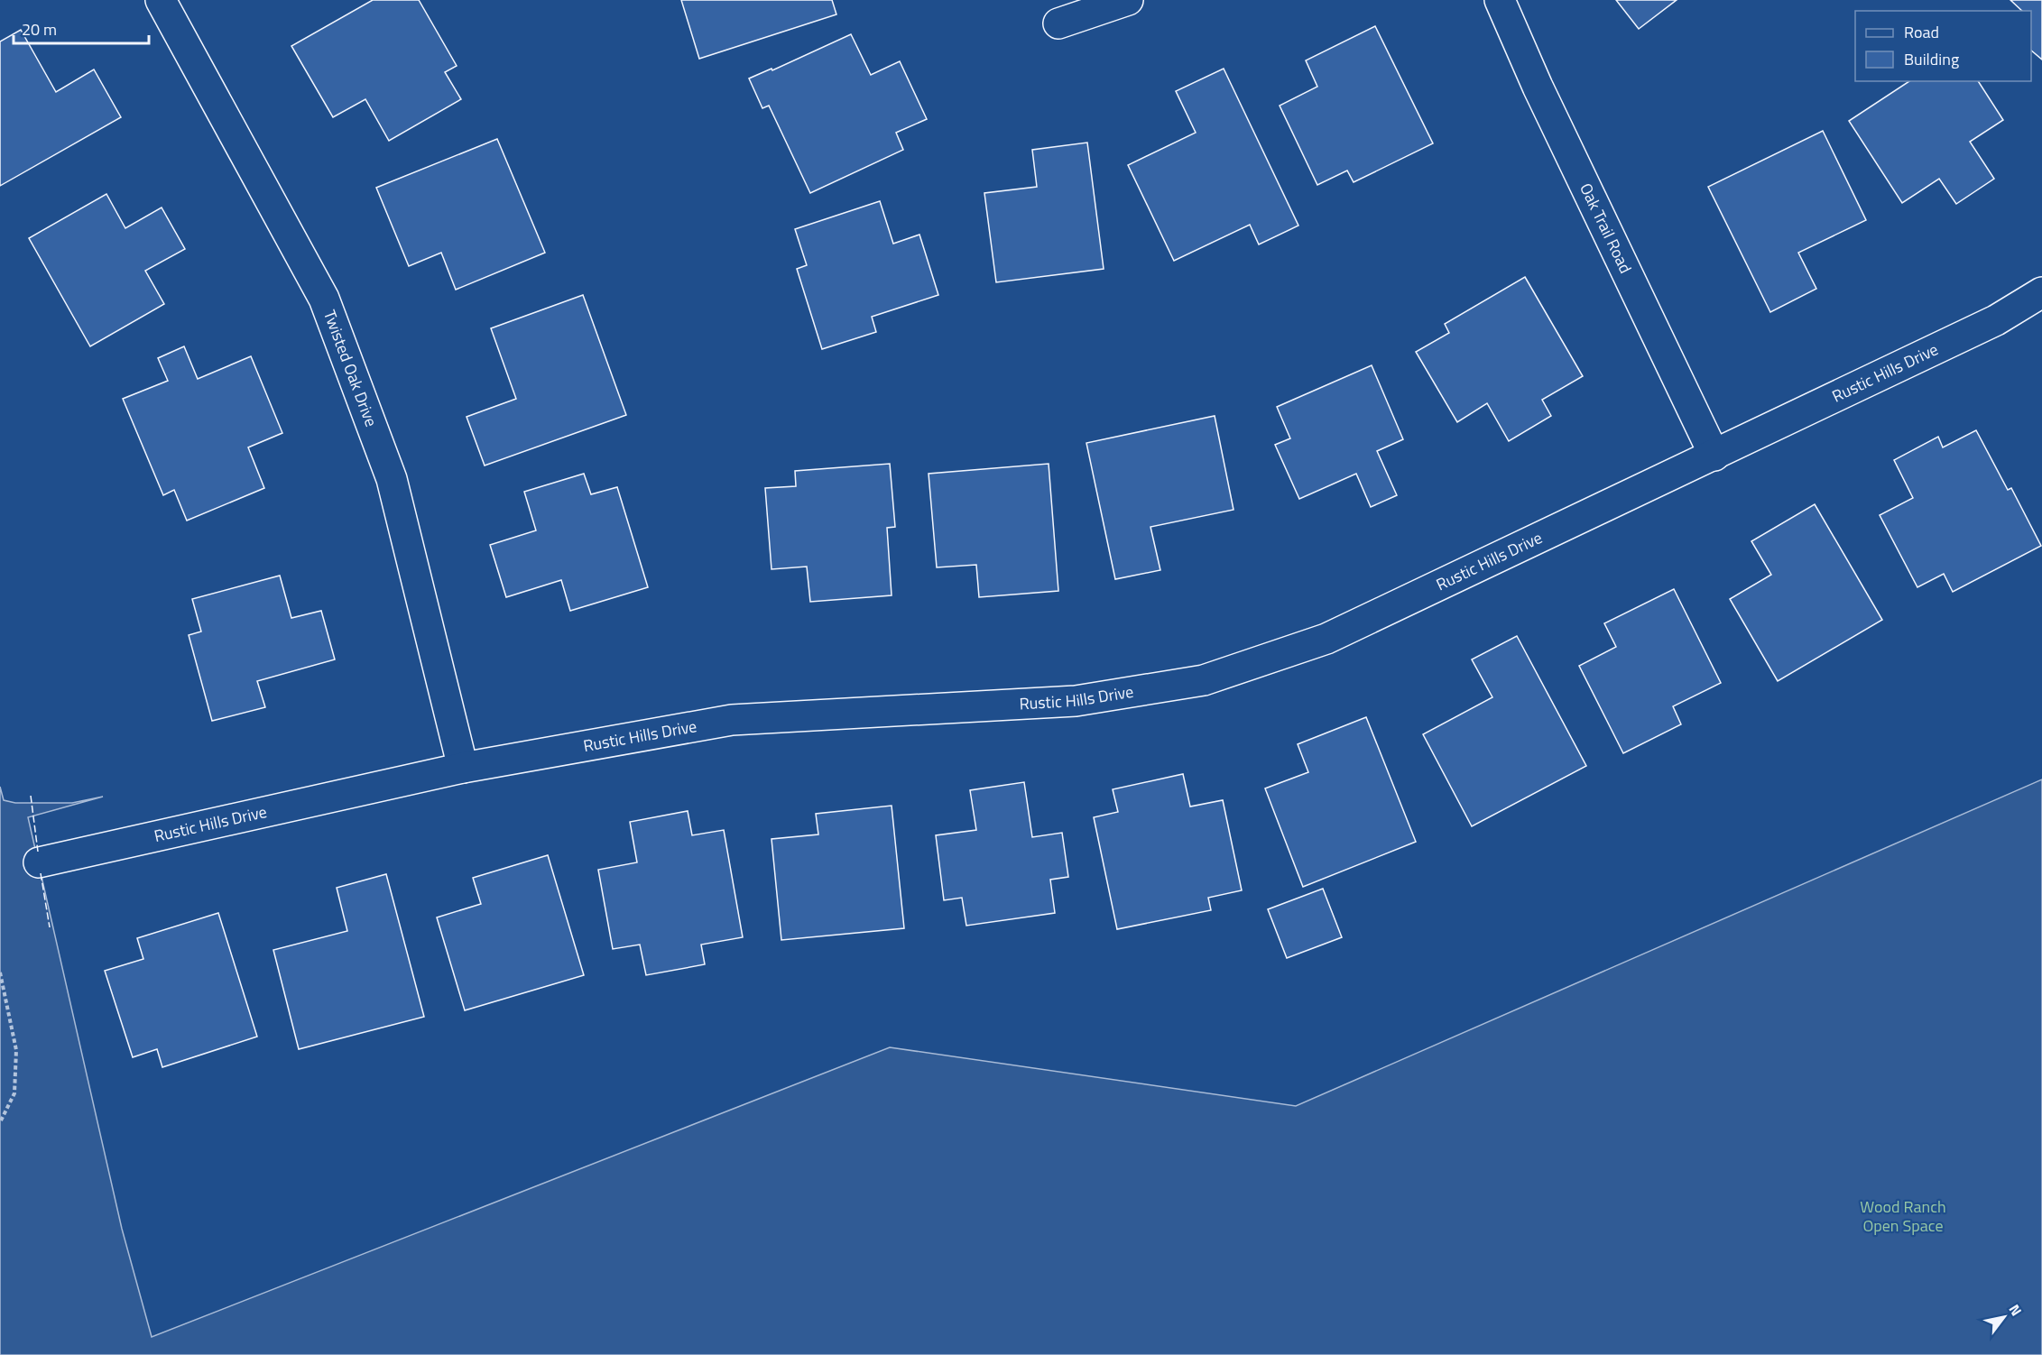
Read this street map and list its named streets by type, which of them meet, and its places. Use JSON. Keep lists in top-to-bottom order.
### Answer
{
  "streets": {
    "street": ["Oak Trail Road", "Twisted Oak Drive", "Rustic Hills Drive"]
  },
  "crossings": [
    ["Oak Trail Road", "Rustic Hills Drive"],
    ["Twisted Oak Drive", "Rustic Hills Drive"]
  ],
  "parks": ["Wood Ranch Open Space"],
  "legend": ["Road", "Building"],
  "scale_bar": "20 m",
  "north": "top right"
}
